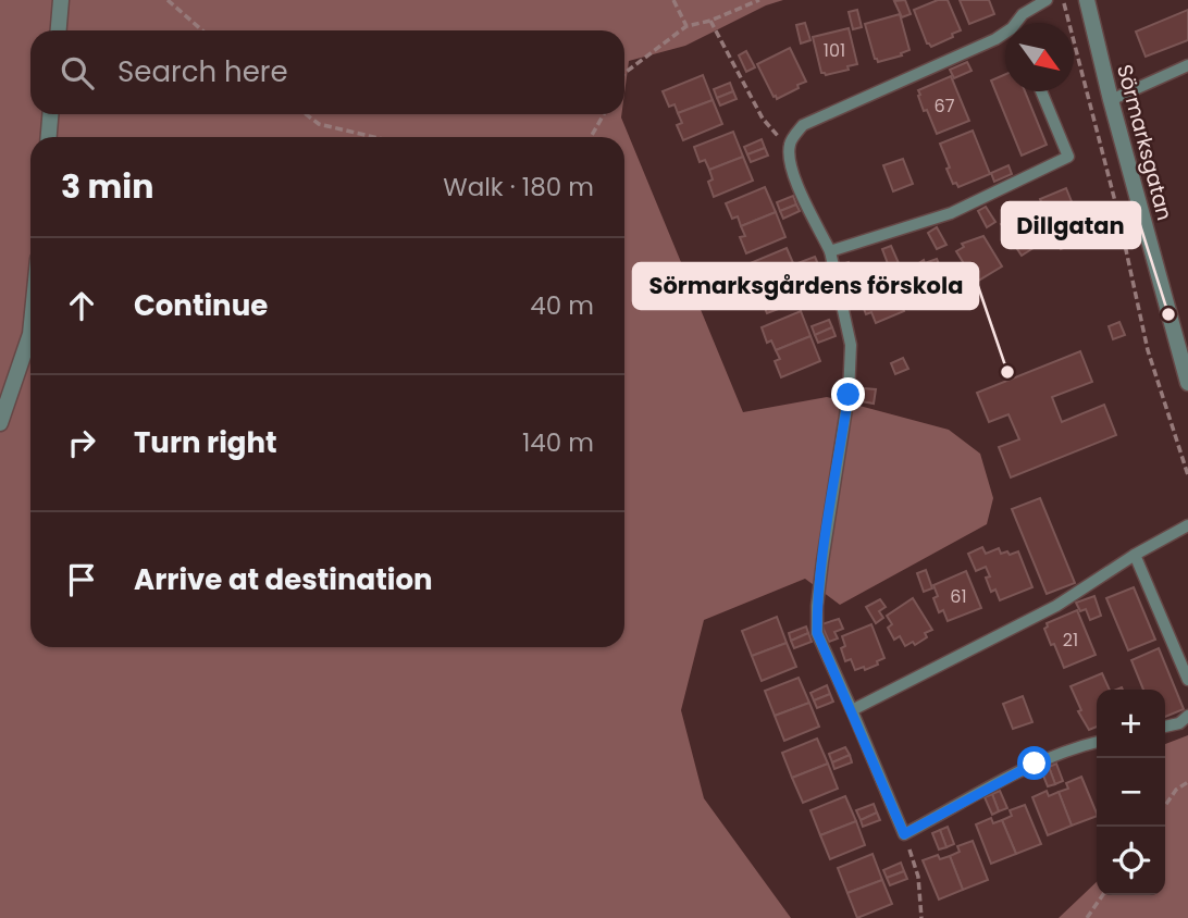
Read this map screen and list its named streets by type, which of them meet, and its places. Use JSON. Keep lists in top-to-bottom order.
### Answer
{
  "streets": {
    "street": ["Sörmarksgatan"]
  },
  "places": ["Dillgatan", "Sörmarksgårdens förskola"],
  "house_numbers": [
    "101",
    "67",
    "61",
    "21"
  ],
  "north": "bottom right",
  "page": {
    "search": "Search here",
    "heading": ["3 min", "Walk · 180 m"],
    "list": [
      ["Continue", "40 m"],
      ["Turn right", "140 m"],
      "Arrive at destination"
    ],
    "map_buttons": ["+", "−"]
  }
}
